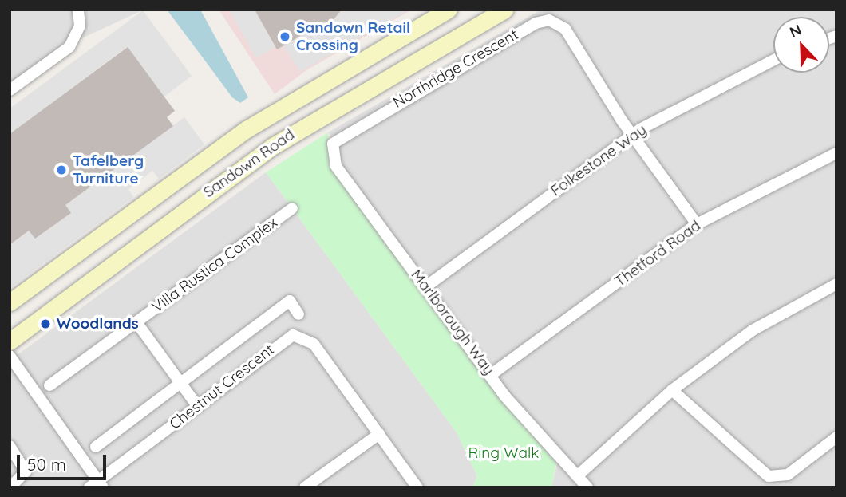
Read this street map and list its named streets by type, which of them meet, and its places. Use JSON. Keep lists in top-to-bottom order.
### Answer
{
  "streets": {
    "main road": ["Sandown Road"],
    "street": [
      "Northridge Crescent",
      "Folkestone Way",
      "Thetford Road",
      "Villa Rustica Complex",
      "Marlborough Way",
      "Chestnut Crescent"
    ]
  },
  "crossings": [
    ["Northridge Crescent", "Folkestone Way"],
    ["Northridge Crescent", "Marlborough Way"],
    ["Folkestone Way", "Marlborough Way"],
    ["Thetford Road", "Marlborough Way"],
    ["Villa Rustica Complex", "Chestnut Crescent"]
  ],
  "parks": ["Ring Walk"],
  "places": ["Sandown Retail Crossing", "Tafelberg Turniture", "Woodlands"],
  "scale_bar": "50 m",
  "north": "top left"
}
